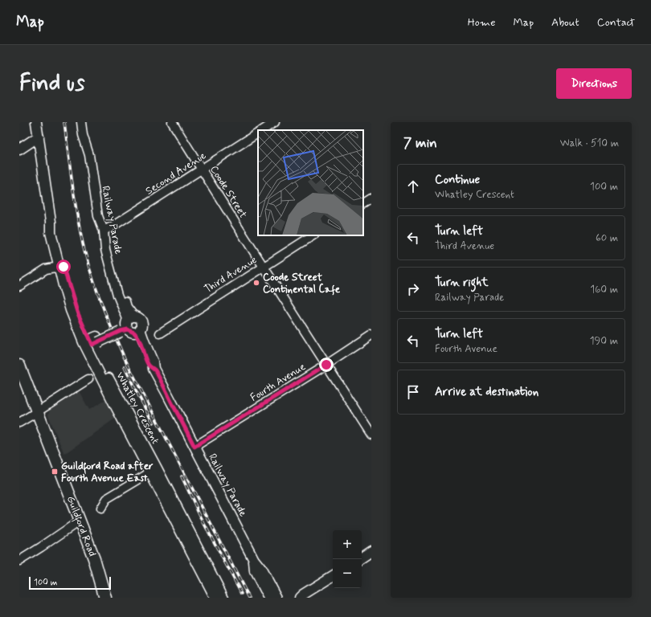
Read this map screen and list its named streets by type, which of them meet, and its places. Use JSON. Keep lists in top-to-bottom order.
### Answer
{
  "streets": {
    "highway": ["Guildford Road"],
    "main road": ["Railway Parade", "Whatley Crescent"],
    "street": [
      "Second Avenue",
      "Coode Street",
      "Third Avenue",
      "Fourth Avenue"
    ]
  },
  "crossings": [
    ["Second Avenue", "Coode Street"],
    ["Second Avenue", "Railway Parade"],
    ["Coode Street", "Third Avenue"],
    ["Coode Street", "Fourth Avenue"],
    ["Railway Parade", "Fourth Avenue"]
  ],
  "places": {
    "other": ["Coode Street Continental Cafe"],
    "transit": ["Guildford Road after Fourth Avenue East"]
  },
  "scale_bar": "100 m",
  "page": {
    "header": "Map",
    "nav": [
      "Home",
      "Map",
      "About",
      "Contact"
    ],
    "buttons": "Directions",
    "title": "Find us",
    "heading": ["7 min", "Walk · 510 m"],
    "list": [
      ["Continue", "Whatley Crescent", "100 m"],
      ["Turn left", "Third Avenue", "60 m"],
      ["Turn right", "Railway Parade", "160 m"],
      ["Turn left", "Fourth Avenue", "190 m"],
      "Arrive at destination"
    ],
    "map_buttons": ["+", "−"],
    "scale": "100 m"
  }
}
